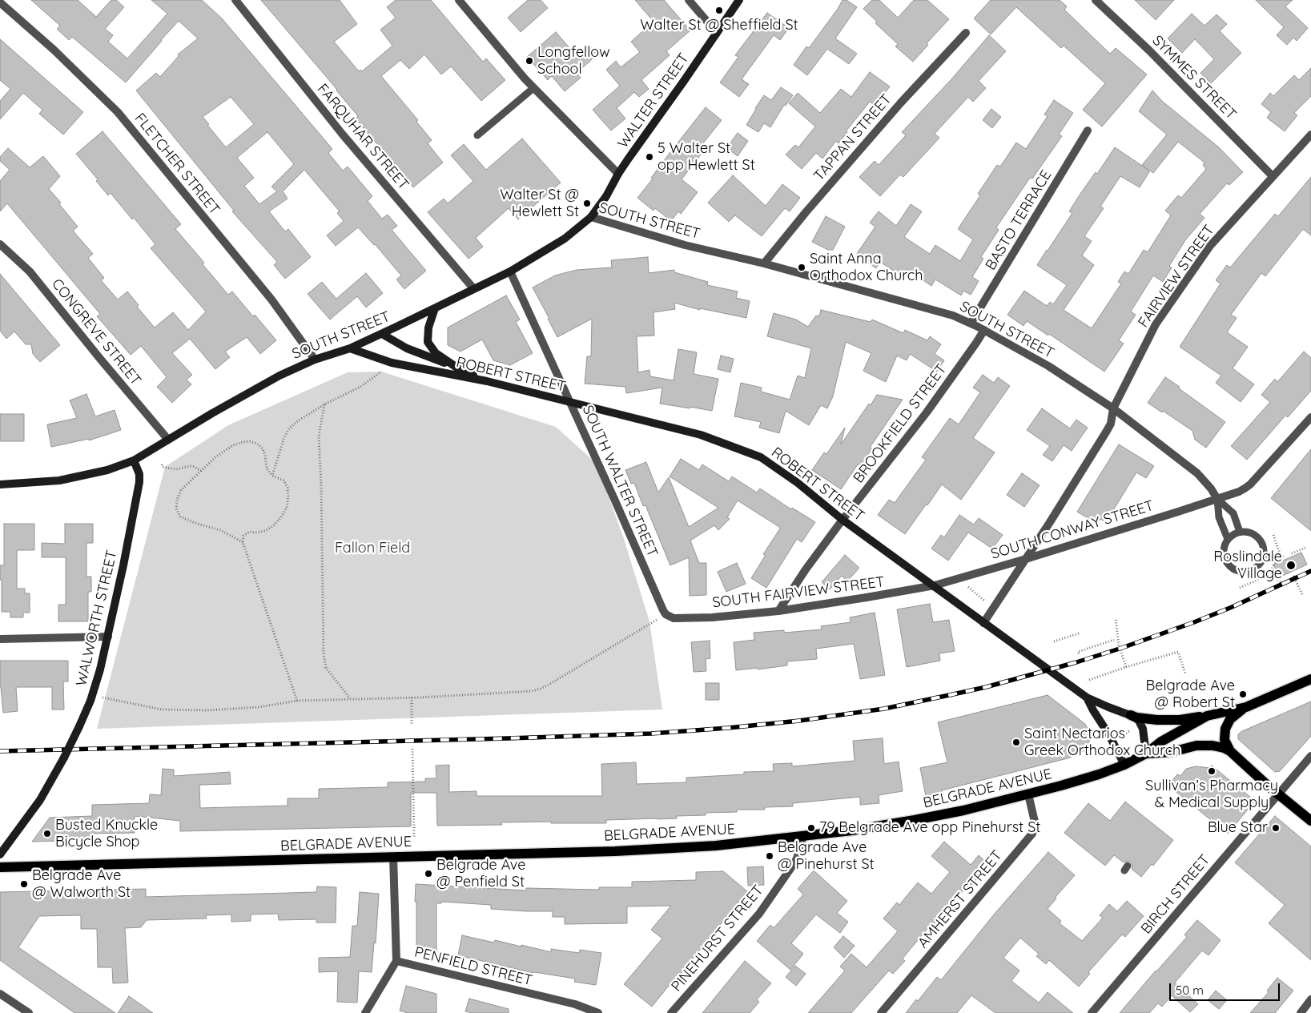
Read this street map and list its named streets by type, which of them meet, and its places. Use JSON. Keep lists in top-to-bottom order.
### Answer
{
  "streets": {
    "main road": ["BELGRADE AVENUE"],
    "street": [
      "SYMMES STREET",
      "WALTER STREET",
      "FARQUHAR STREET",
      "TAPPAN STREET",
      "FLETCHER STREET",
      "BASTO TERRACE",
      "SOUTH STREET",
      "FAIRVIEW STREET",
      "CONGREVE STREET",
      "ROBERT STREET",
      "BROOKFIELD STREET",
      "SOUTH WALTER STREET",
      "SOUTH CONWAY STREET",
      "SOUTH FAIRVIEW STREET",
      "WALWORTH STREET",
      "BIRCH STREET",
      "AMHERST STREET",
      "PINEHURST STREET",
      "PENFIELD STREET"
    ]
  },
  "crossings": [
    ["SYMMES STREET", "FAIRVIEW STREET"],
    ["WALTER STREET", "SOUTH STREET"],
    ["FARQUHAR STREET", "SOUTH STREET"],
    ["TAPPAN STREET", "SOUTH STREET"],
    ["FLETCHER STREET", "SOUTH STREET"],
    ["BASTO TERRACE", "SOUTH STREET"],
    ["SOUTH STREET", "FAIRVIEW STREET"],
    ["SOUTH STREET", "CONGREVE STREET"],
    ["SOUTH STREET", "ROBERT STREET"],
    ["SOUTH STREET", "BROOKFIELD STREET"],
    ["SOUTH STREET", "SOUTH WALTER STREET"],
    ["SOUTH STREET", "SOUTH CONWAY STREET"],
    ["SOUTH STREET", "WALWORTH STREET"],
    ["ROBERT STREET", "BROOKFIELD STREET"],
    ["ROBERT STREET", "SOUTH WALTER STREET"],
    ["ROBERT STREET", "SOUTH CONWAY STREET"],
    ["ROBERT STREET", "SOUTH FAIRVIEW STREET"],
    ["ROBERT STREET", "BELGRADE AVENUE"],
    ["BROOKFIELD STREET", "SOUTH FAIRVIEW STREET"],
    ["SOUTH WALTER STREET", "SOUTH FAIRVIEW STREET"],
    ["SOUTH CONWAY STREET", "SOUTH FAIRVIEW STREET"],
    ["BELGRADE AVENUE", "AMHERST STREET"],
    ["BELGRADE AVENUE", "PINEHURST STREET"],
    ["BELGRADE AVENUE", "PENFIELD STREET"]
  ],
  "parks": ["Fallon Field"],
  "places": [
    "Walter St @ Sheffield St",
    "Longfellow School",
    "5 Walter St opp Hewlett St",
    "Walter St @ Hewlett St",
    "Saint Anna Orthodox Church",
    "Roslindale Village",
    "Belgrade Ave @ Robert St",
    "Saint Nectarios Greek Orthodox Church",
    "Sullivan’s Pharmacy & Medical Supply",
    "79 Belgrade Ave opp Pinehurst St",
    "Blue Star",
    "Busted Knuckle Bicycle Shop",
    "Belgrade Ave @ Pinehurst St",
    "Belgrade Ave @ Penfield St",
    "Belgrade Ave @ Walworth St"
  ],
  "scale_bar": "50 m"
}
